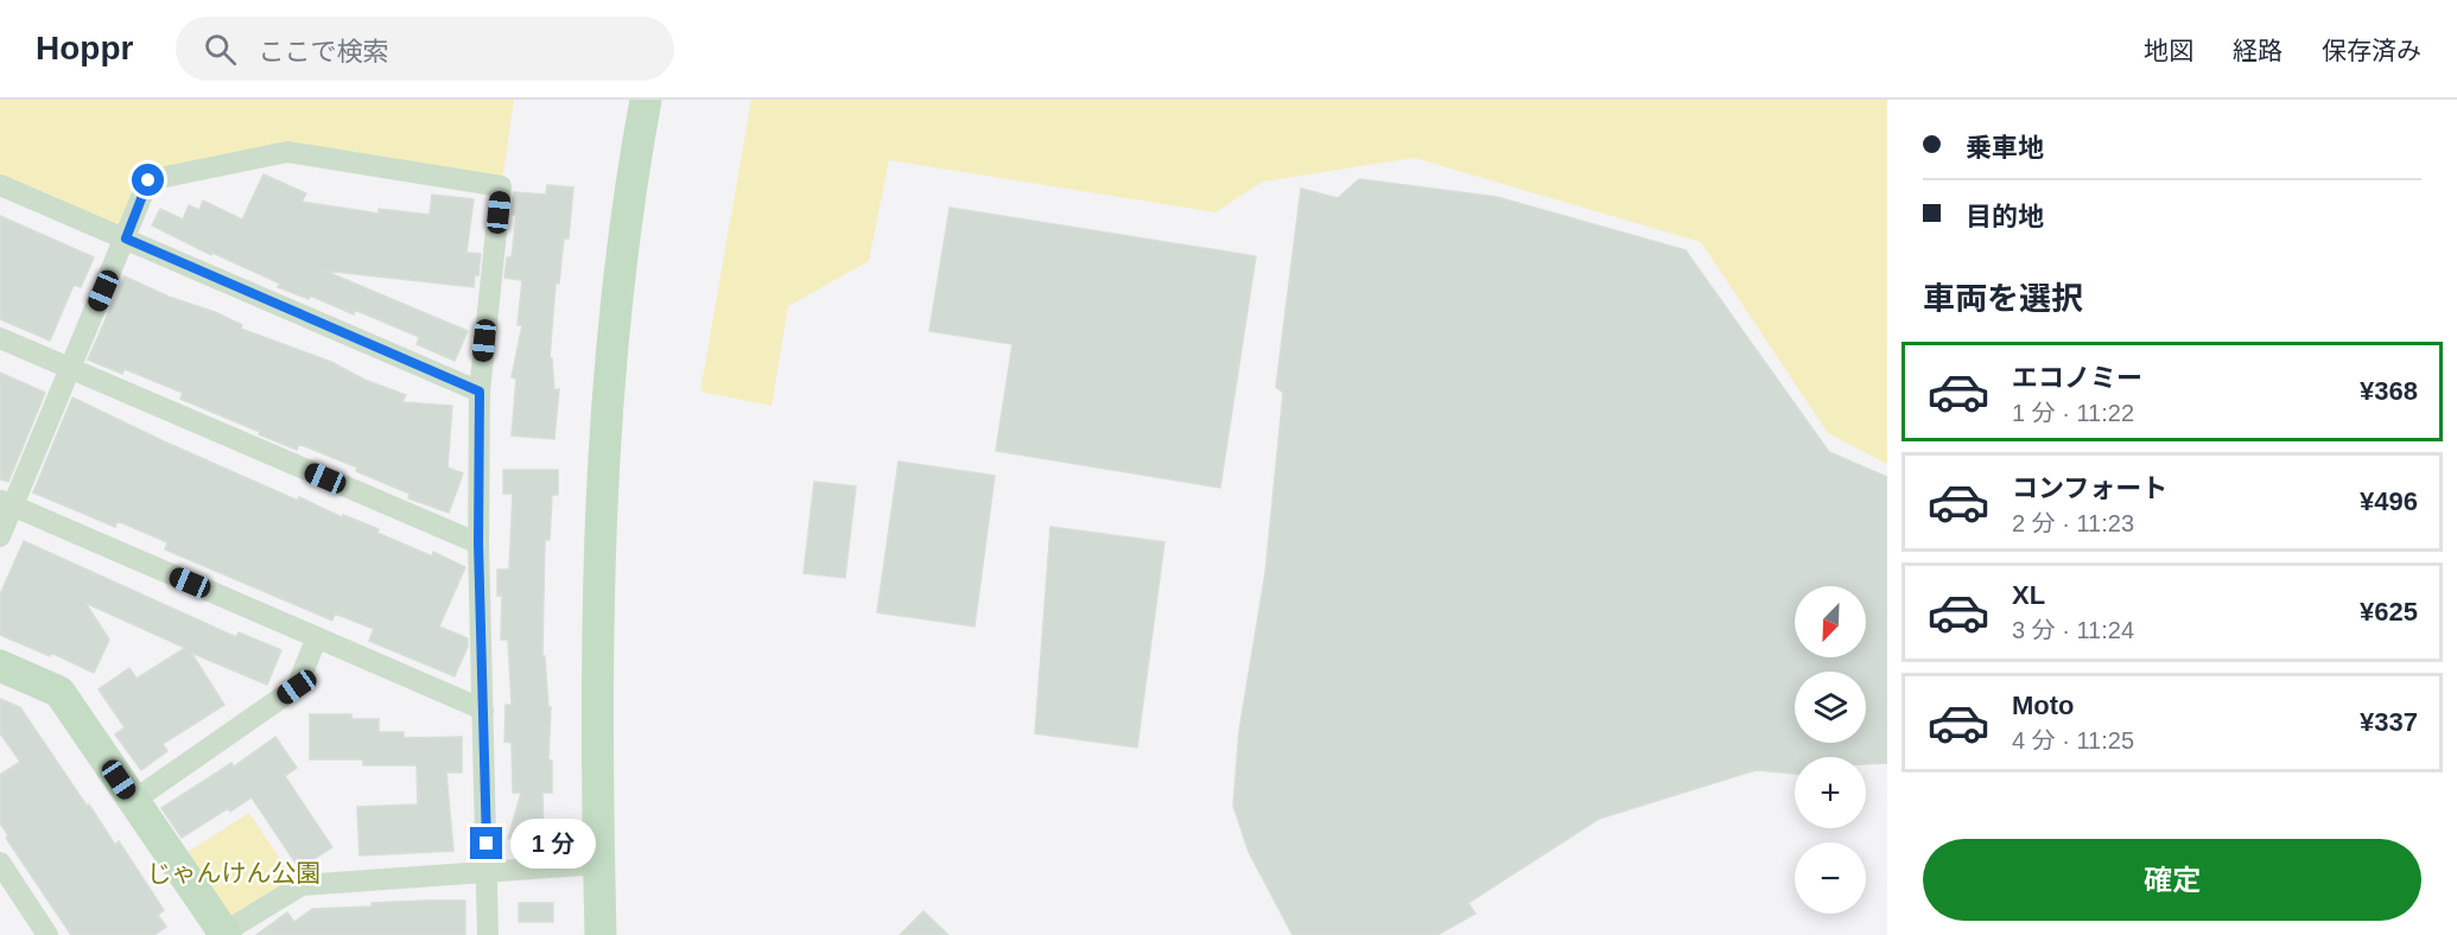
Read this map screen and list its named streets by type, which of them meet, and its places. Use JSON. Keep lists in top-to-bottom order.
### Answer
{
  "parks": ["じゃんけん公園"],
  "north": "bottom left",
  "page": {
    "header": "Hoppr",
    "search": "ここで検索",
    "nav": ["地図", "経路", "保存済み"],
    "banner": ["乗車地", "目的地"],
    "heading": "車両を選択",
    "list": [
      {
        "name": "エコノミー",
        "note": "1 分 · 11:22",
        "value": "¥368"
      },
      {
        "name": "コンフォート",
        "note": "2 分 · 11:23",
        "value": "¥496"
      },
      {
        "name": "XL",
        "note": "3 分 · 11:24",
        "value": "¥625"
      },
      {
        "name": "Moto",
        "note": "4 分 · 11:25",
        "value": "¥337"
      }
    ],
    "map_buttons": ["+", "−"],
    "bubble": "1 分",
    "buttons": "確定"
  }
}
